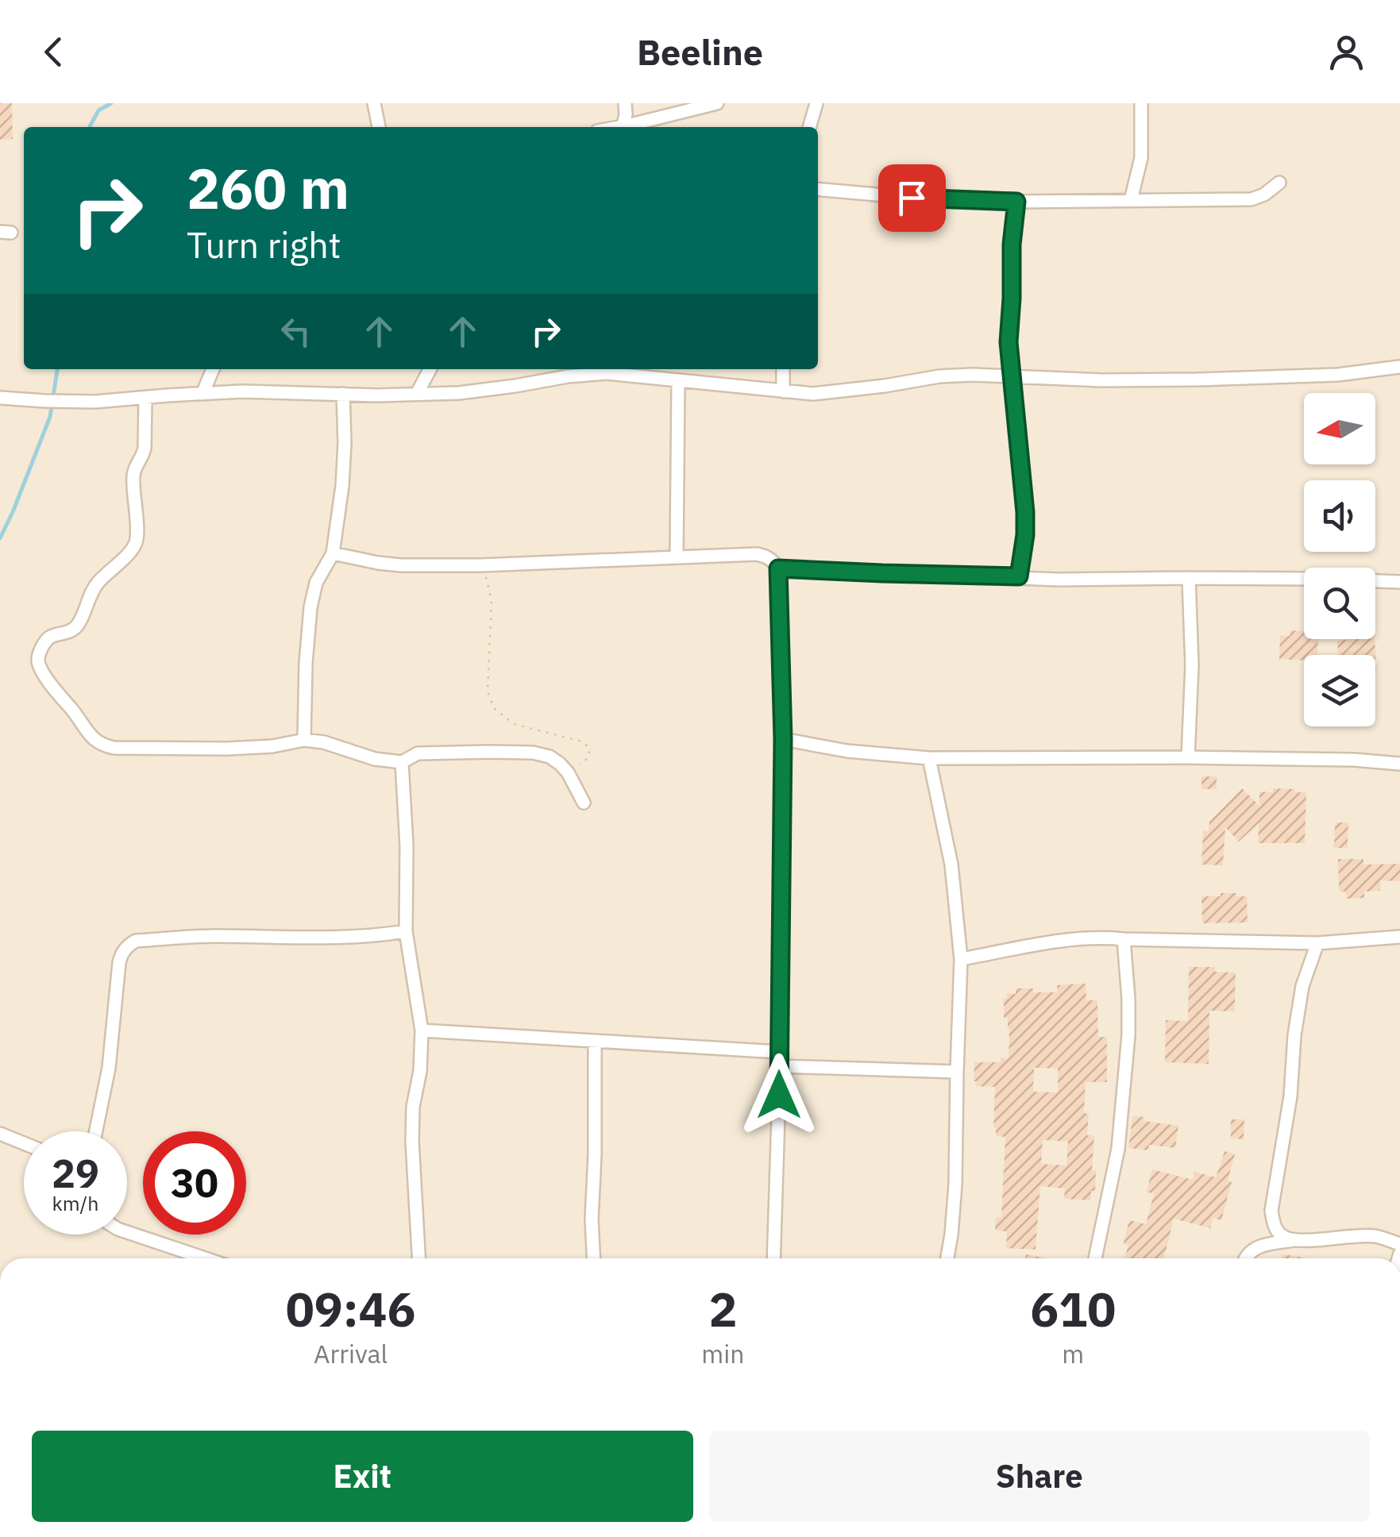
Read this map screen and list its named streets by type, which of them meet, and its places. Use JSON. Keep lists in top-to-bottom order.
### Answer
{
  "north": "left",
  "page": {
    "header": "Beeline",
    "turn": ["260 m", "Turn right"],
    "speed": "29 km/h",
    "limit": "30",
    "eta": [
      "09:46",
      "Arrival",
      "2",
      "min",
      "610",
      "m"
    ],
    "buttons": ["Exit", "Share"]
  }
}
